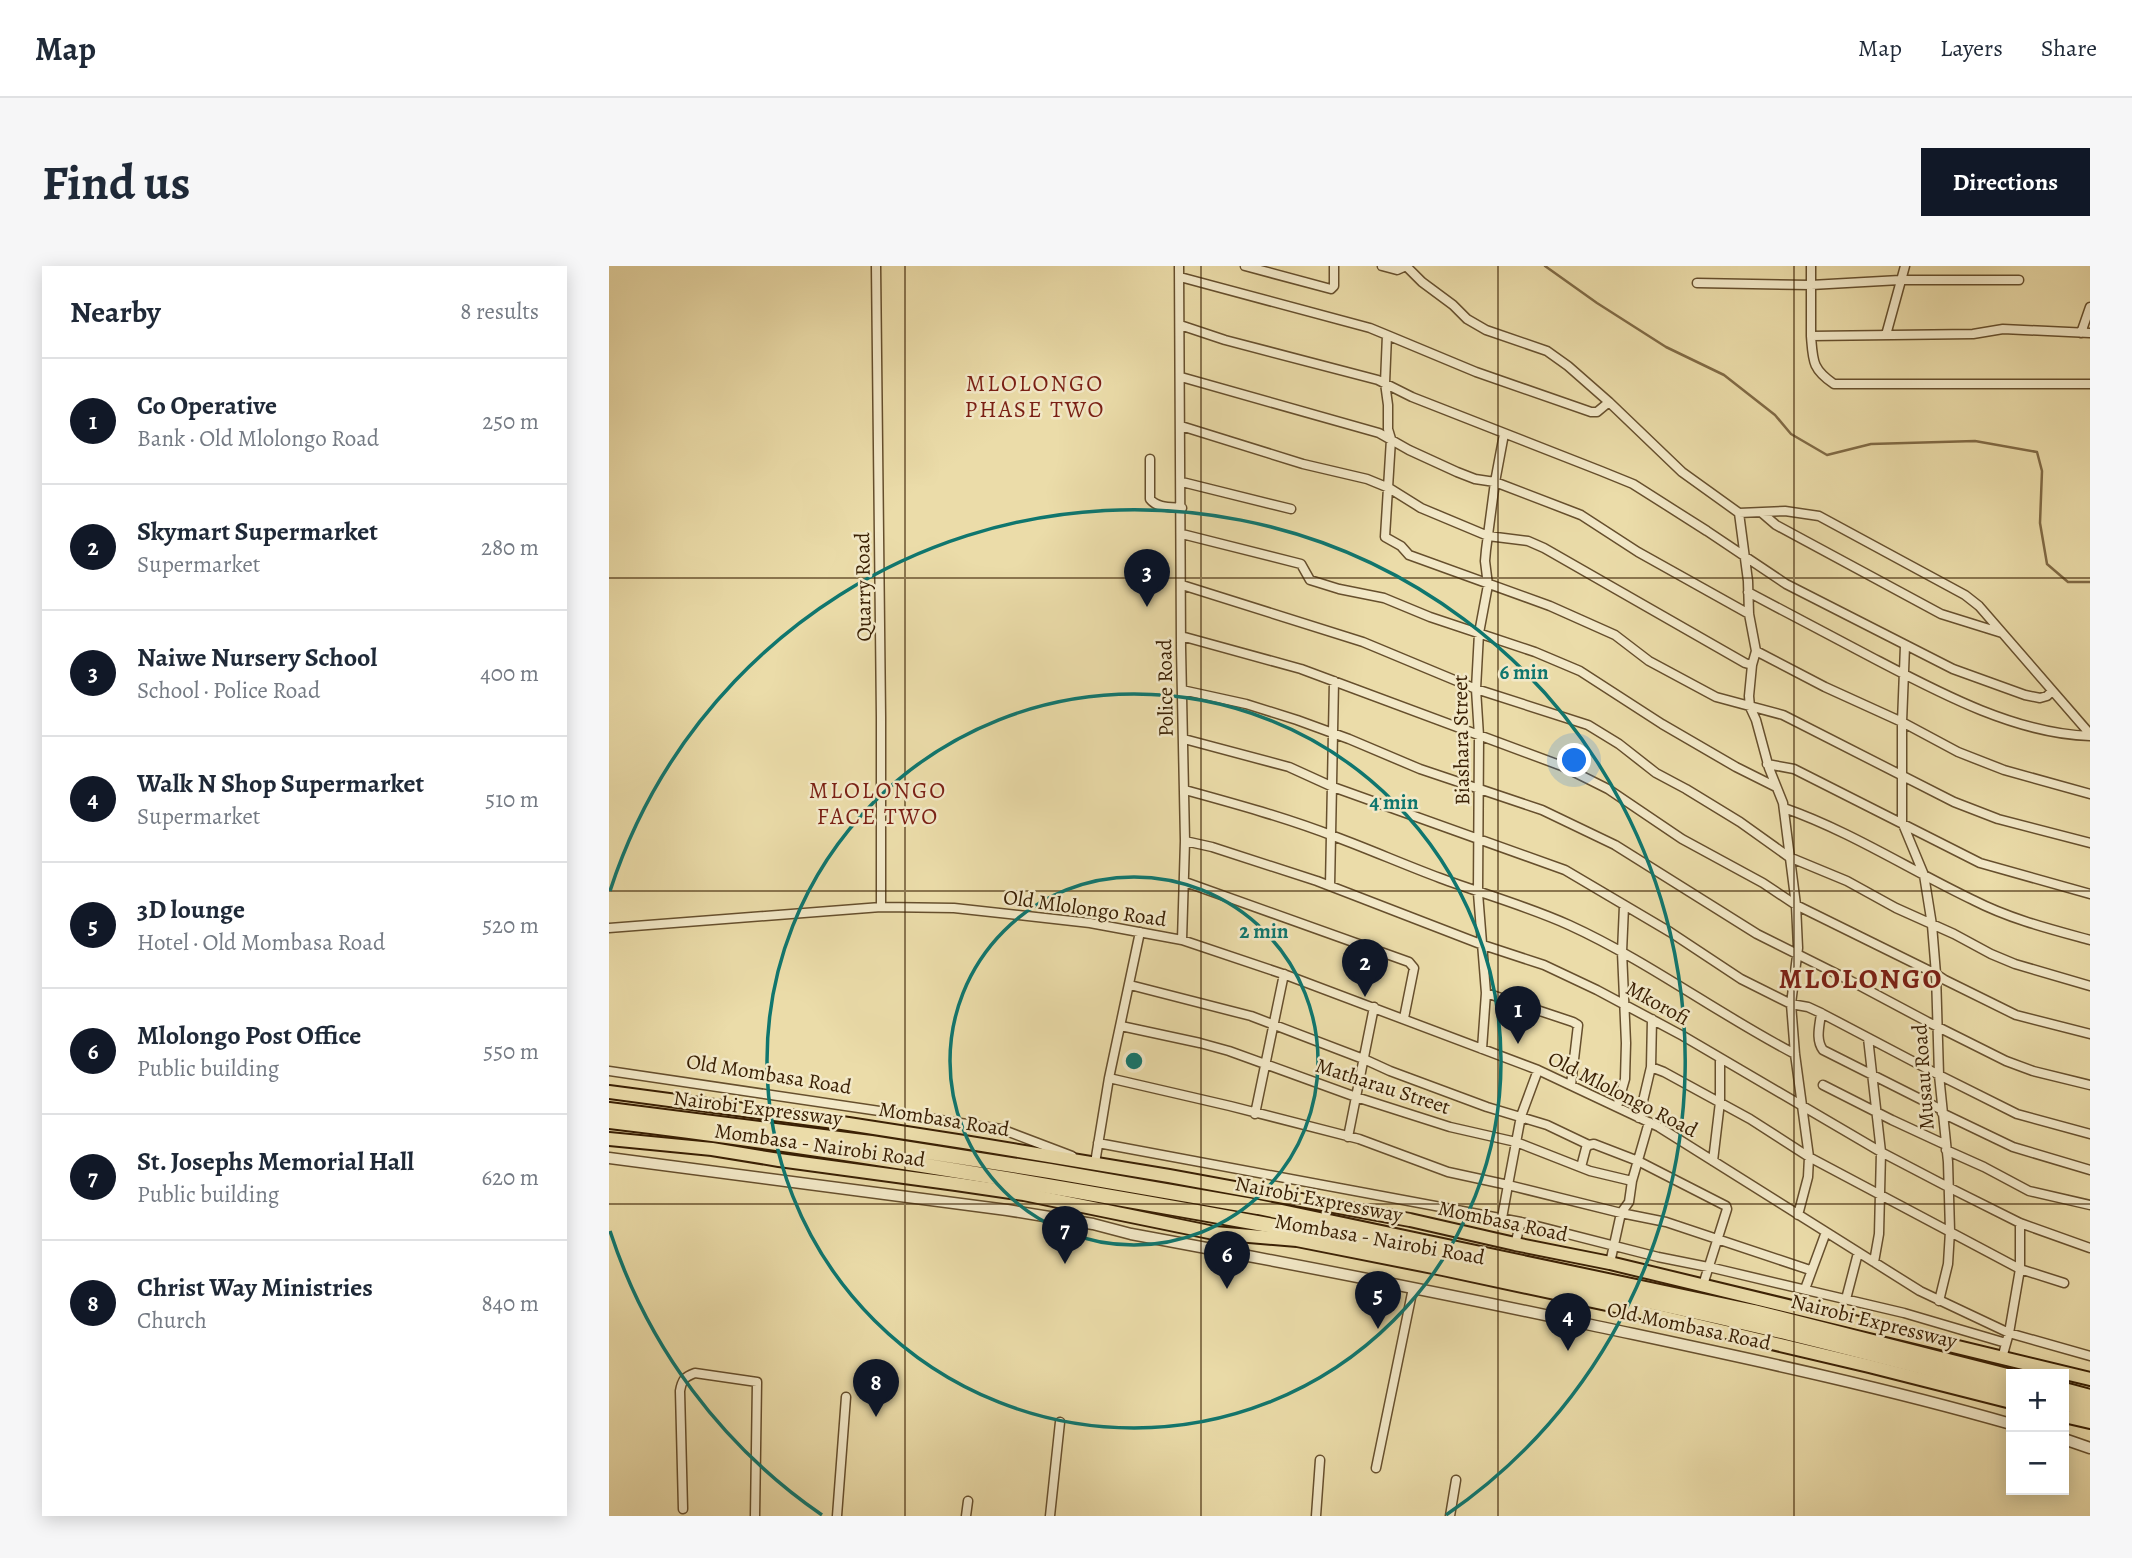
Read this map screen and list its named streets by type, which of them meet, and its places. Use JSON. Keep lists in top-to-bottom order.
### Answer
{
  "streets": {
    "highway": ["Nairobi Expressway", "Mombasa Road", "Mombasa - Nairobi Road"],
    "street": [
      "Quarry Road",
      "Police Road",
      "Biashara Street",
      "Old Mlolongo Road",
      "Mkorofi",
      "Old Mombasa Road",
      "Musau Road",
      "Matharau Street"
    ]
  },
  "crossings": [
    ["Quarry Road", "Old Mlolongo Road"],
    ["Police Road", "Old Mlolongo Road"],
    ["Police Road", "Mkorofi"],
    ["Biashara Street", "Old Mlolongo Road"],
    ["Biashara Street", "Mkorofi"],
    ["Old Mlolongo Road", "Musau Road"],
    ["Mkorofi", "Musau Road"],
    ["Old Mombasa Road", "Mombasa Road"]
  ],
  "districts": ["MLOLONGO PHASE TWO", "MLOLONGO FACE TWO", "MLOLONGO"],
  "page": {
    "header": "Map",
    "nav": ["Map", "Layers", "Share"],
    "buttons": "Directions",
    "title": "Find us",
    "heading": ["Nearby", "8 results"],
    "list": [
      {
        "mark": "1",
        "name": "Co Operative",
        "note": "Bank · Old Mlolongo Road",
        "value": "250 m"
      },
      {
        "mark": "2",
        "name": "Skymart Supermarket",
        "note": "Supermarket",
        "value": "280 m"
      },
      {
        "mark": "3",
        "name": "Naiwe Nursery School",
        "note": "School · Police Road",
        "value": "400 m"
      },
      {
        "mark": "4",
        "name": "Walk N Shop Supermarket",
        "note": "Supermarket",
        "value": "510 m"
      },
      {
        "mark": "5",
        "name": "3D lounge",
        "note": "Hotel · Old Mombasa Road",
        "value": "520 m"
      },
      {
        "mark": "6",
        "name": "Mlolongo Post Office",
        "note": "Public building",
        "value": "550 m"
      },
      {
        "mark": "7",
        "name": "St. Josephs Memorial Hall",
        "note": "Public building",
        "value": "620 m"
      },
      {
        "mark": "8",
        "name": "Christ Way Ministries",
        "note": "Church",
        "value": "840 m"
      }
    ],
    "pins": [
      "3",
      "2",
      "1",
      "7",
      "6",
      "5",
      "4",
      "8"
    ],
    "map_buttons": ["+", "−"]
  },
  "rings": ["6 min", "4 min", "2 min"]
}
